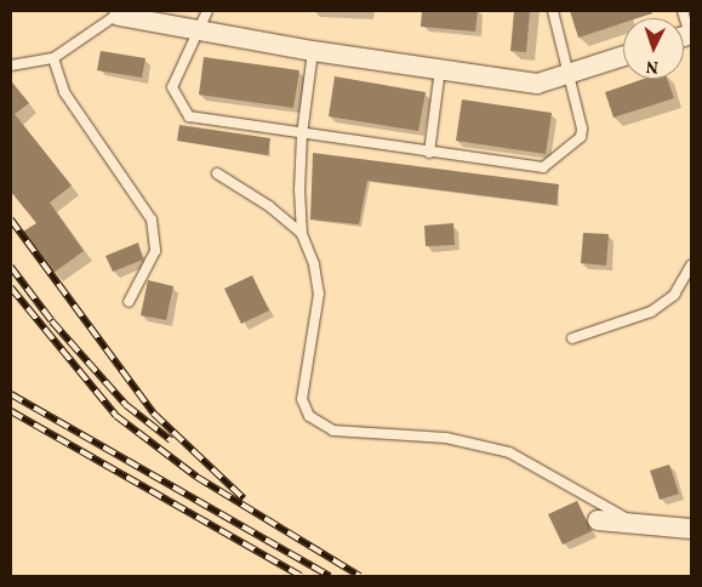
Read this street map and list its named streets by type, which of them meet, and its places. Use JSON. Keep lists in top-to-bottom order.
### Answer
{
  "north": "bottom"
}
